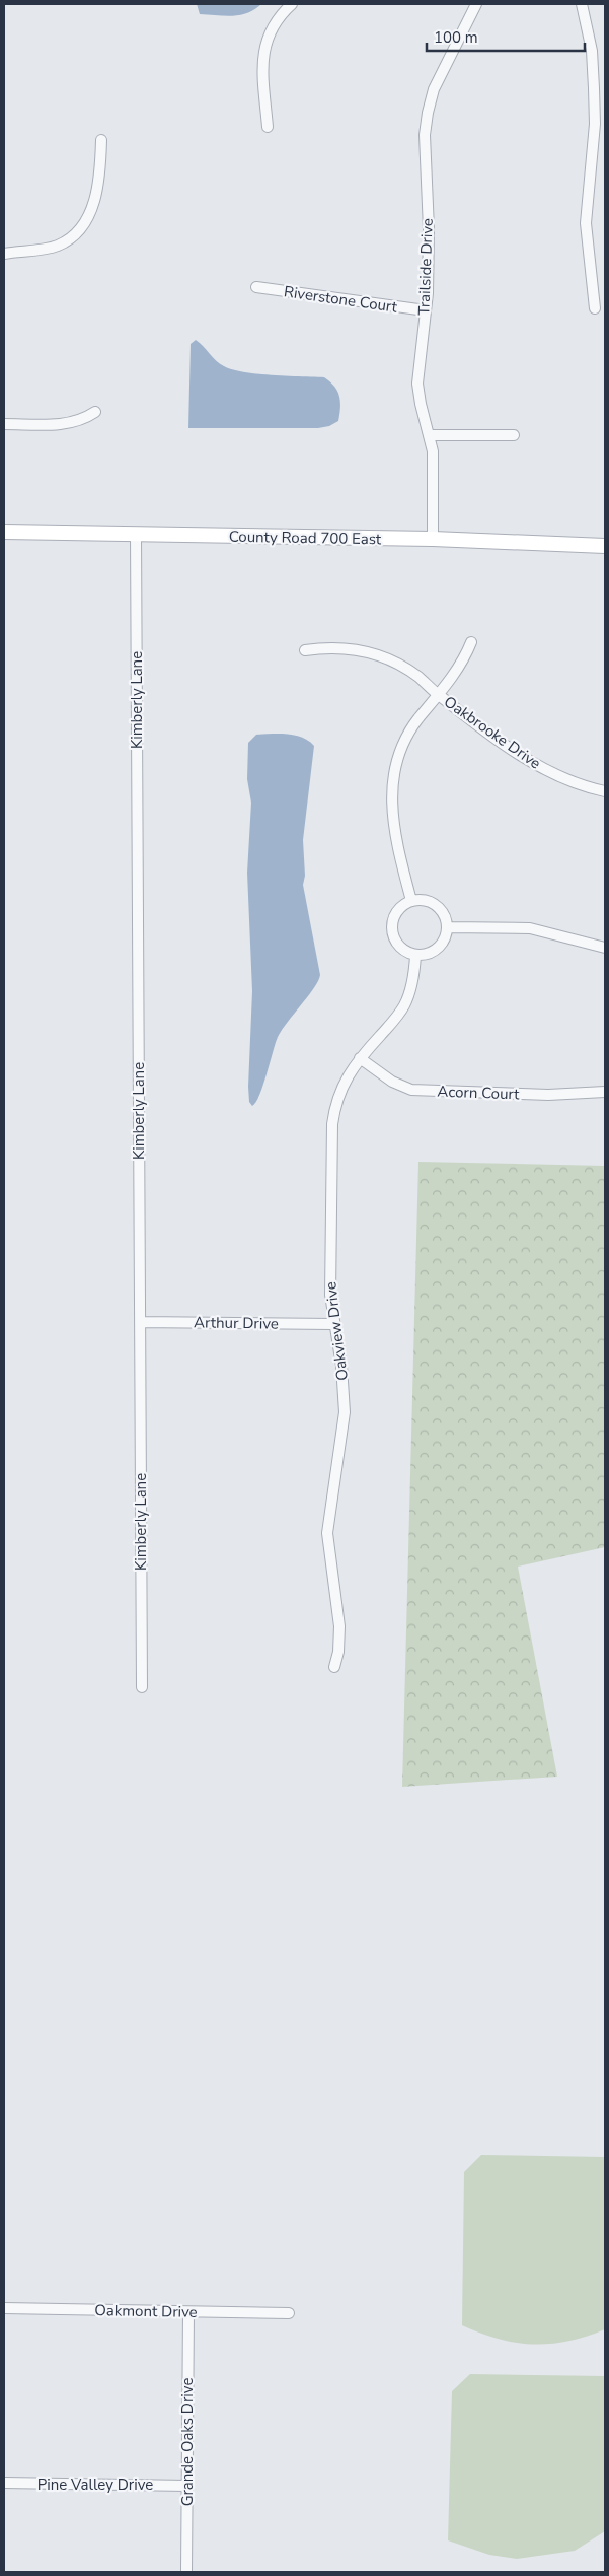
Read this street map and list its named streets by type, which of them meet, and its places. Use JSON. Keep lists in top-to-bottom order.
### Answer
{
  "streets": {
    "main road": ["County Road 700 East"],
    "street": [
      "Trailside Drive",
      "Riverstone Court",
      "Kimberly Lane",
      "Oakbrooke Drive",
      "Acorn Court",
      "Arthur Drive",
      "Oakview Drive",
      "Oakmont Drive",
      "Grande Oaks Drive",
      "Pine Valley Drive"
    ]
  },
  "crossings": [
    ["Trailside Drive", "Riverstone Court"],
    ["Trailside Drive", "County Road 700 East"],
    ["County Road 700 East", "Kimberly Lane"],
    ["Kimberly Lane", "Arthur Drive"],
    ["Acorn Court", "Oakview Drive"],
    ["Arthur Drive", "Oakview Drive"],
    ["Oakmont Drive", "Grande Oaks Drive"],
    ["Grande Oaks Drive", "Pine Valley Drive"]
  ],
  "scale_bar": "100 m"
}
